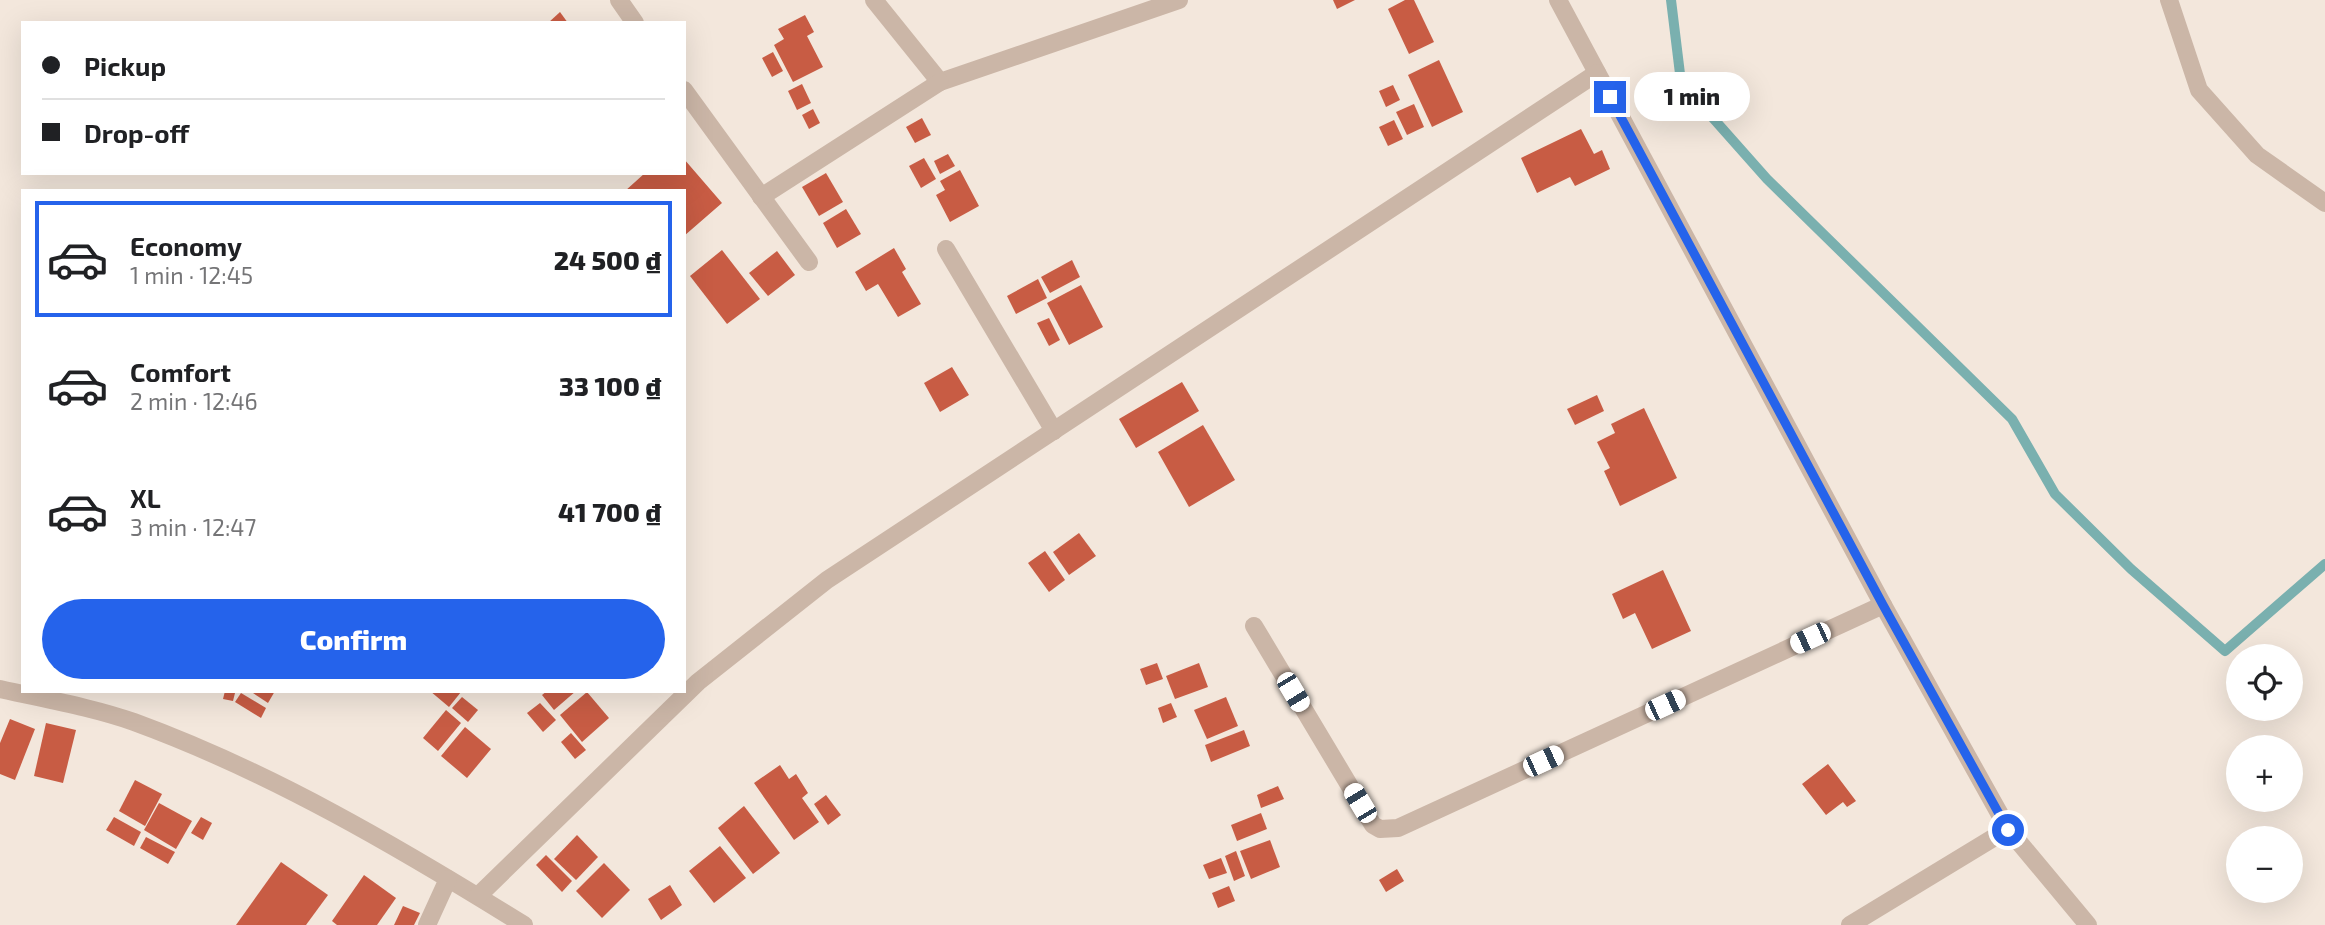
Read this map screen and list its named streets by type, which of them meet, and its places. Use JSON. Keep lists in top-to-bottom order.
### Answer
{
  "page": {
    "banner": ["Pickup", "Drop-off"],
    "bubble": "1 min",
    "list": [
      {
        "name": "Economy",
        "note": "1 min · 12:45",
        "value": "24 500 ₫"
      },
      {
        "name": "Comfort",
        "note": "2 min · 12:46",
        "value": "33 100 ₫"
      },
      {
        "name": "XL",
        "note": "3 min · 12:47",
        "value": "41 700 ₫"
      }
    ],
    "buttons": "Confirm",
    "map_buttons": ["+", "−"]
  }
}
